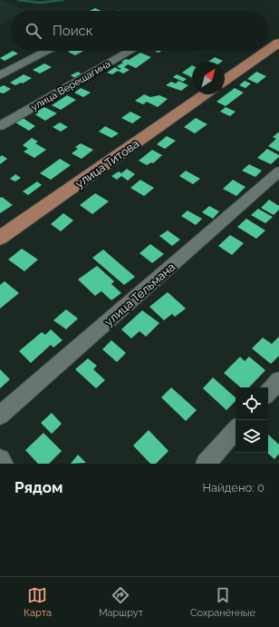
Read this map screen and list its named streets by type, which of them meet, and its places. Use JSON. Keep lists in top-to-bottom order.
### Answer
{
  "streets": {
    "main road": ["улица Титова"],
    "street": ["улица Верещагина", "улица Тельмана"]
  },
  "north": "top right",
  "page": {
    "search": "Поиск",
    "heading": ["Рядом", "Найдено: 0"],
    "nav": ["Карта", "Маршрут", "Сохранённые"]
  }
}
